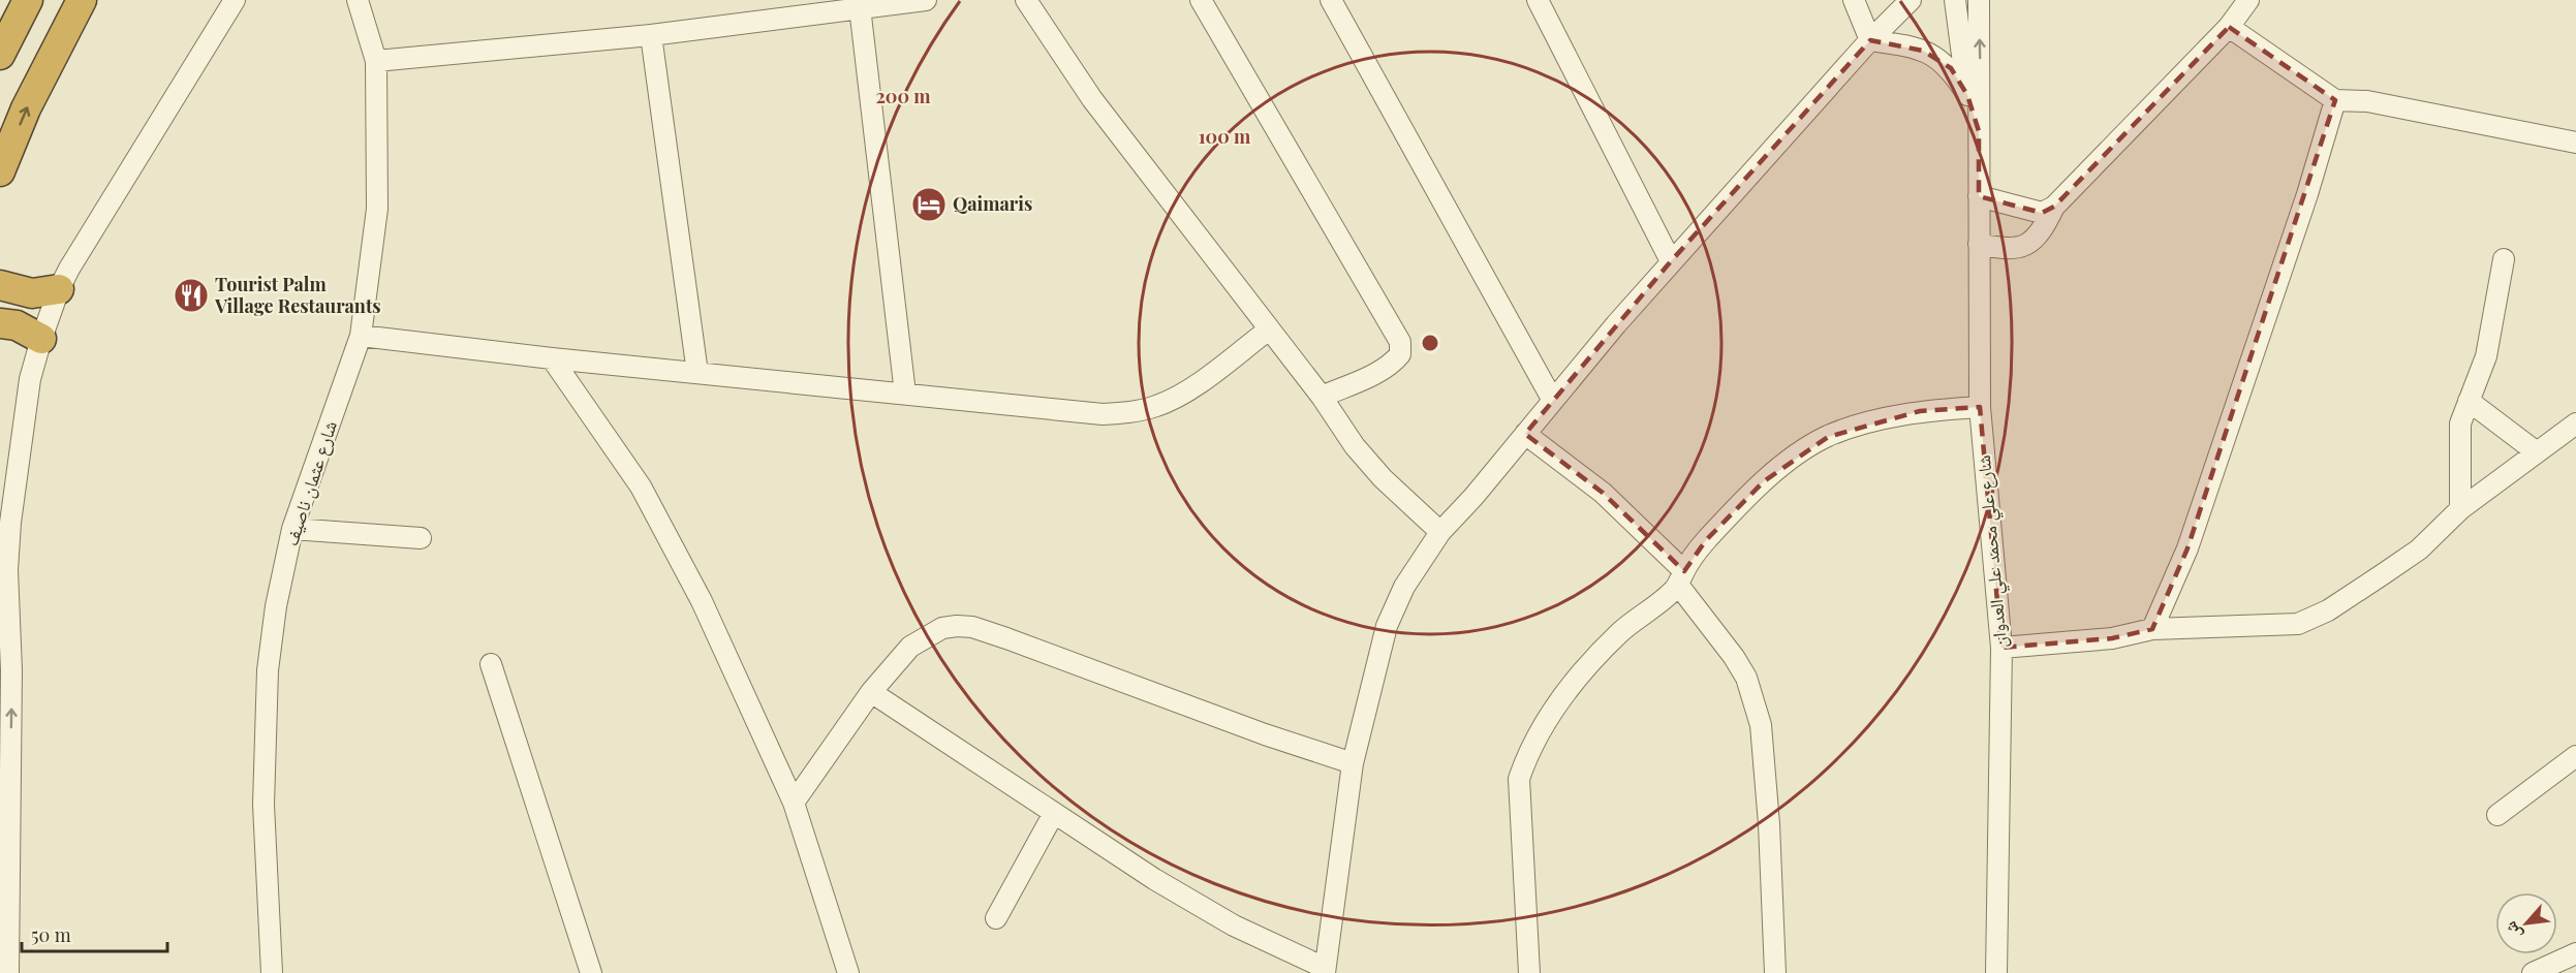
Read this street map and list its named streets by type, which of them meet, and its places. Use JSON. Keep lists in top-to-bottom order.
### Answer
{
  "streets": {
    "street": ["شارع عثمان ناصيف", "شارع علي محمد علي العدوان"]
  },
  "places": {
    "hotel": ["Qaimaris"],
    "restaurant": ["Tourist Palm Village Restaurants"]
  },
  "scale_bar": "50 m",
  "north": "bottom left",
  "rings": ["200 m", "100 m"]
}
